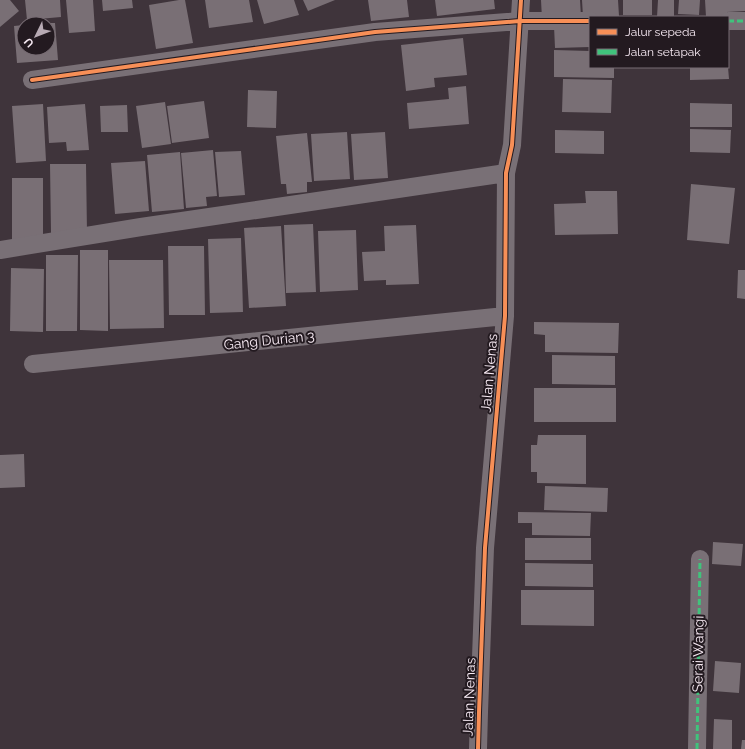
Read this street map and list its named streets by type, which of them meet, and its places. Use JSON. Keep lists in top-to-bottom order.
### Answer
{
  "streets": {
    "street": ["Gang Durian 3", "Jalan Nenas", "Serai Wangi"]
  },
  "crossings": [
    ["Gang Durian 3", "Jalan Nenas"]
  ],
  "legend": ["Jalur sepeda", "Jalan setapak"],
  "north": "bottom left"
}
